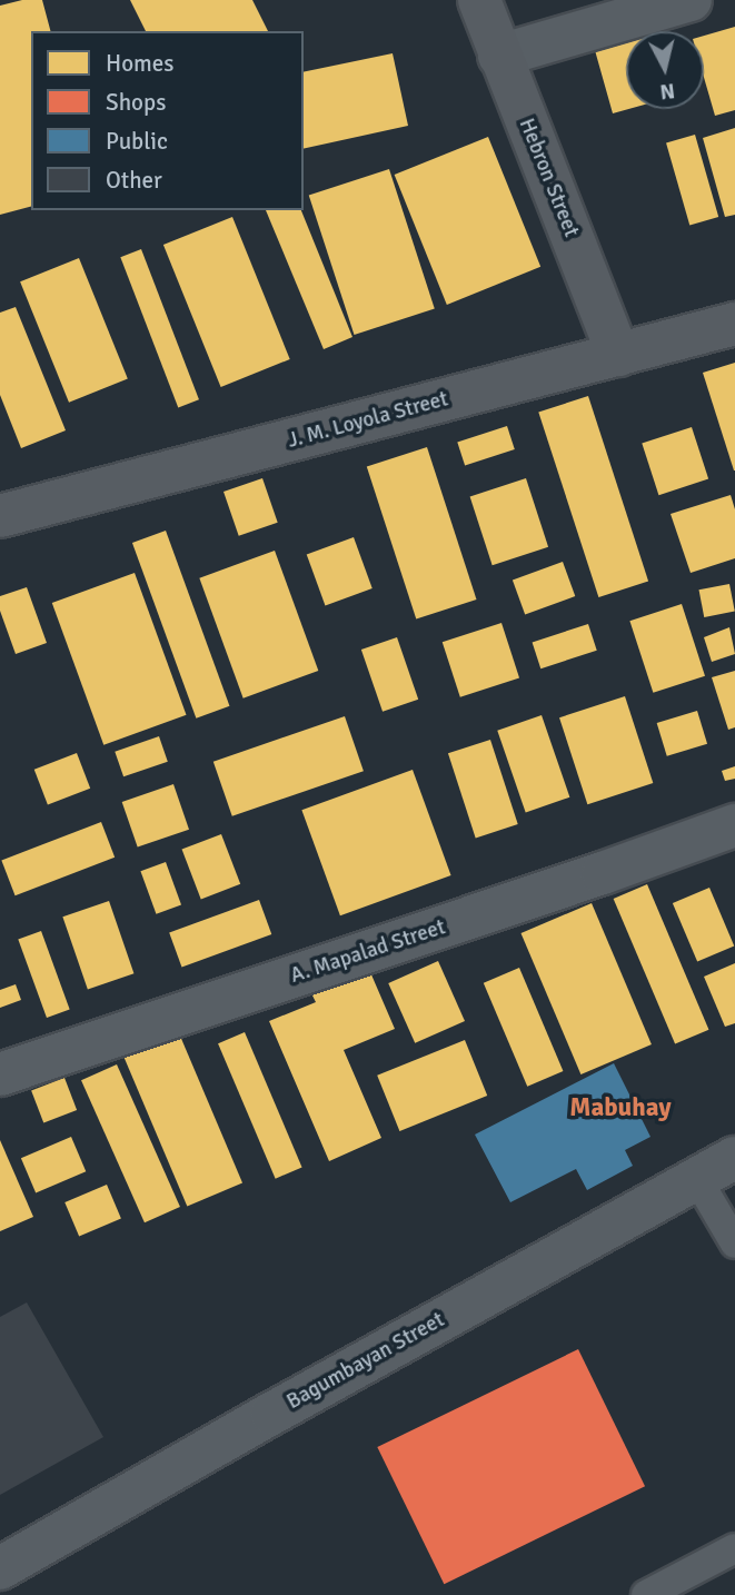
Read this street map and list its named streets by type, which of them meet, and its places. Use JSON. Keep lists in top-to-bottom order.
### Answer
{
  "streets": {
    "main road": ["Hebron Street", "J. M. Loyola Street"],
    "street": ["A. Mapalad Street", "Bagumbayan Street"]
  },
  "crossings": [
    ["Hebron Street", "J. M. Loyola Street"]
  ],
  "districts": ["Mabuhay"],
  "legend": [
    "Homes",
    "Shops",
    "Public",
    "Other"
  ],
  "north": "bottom"
}
